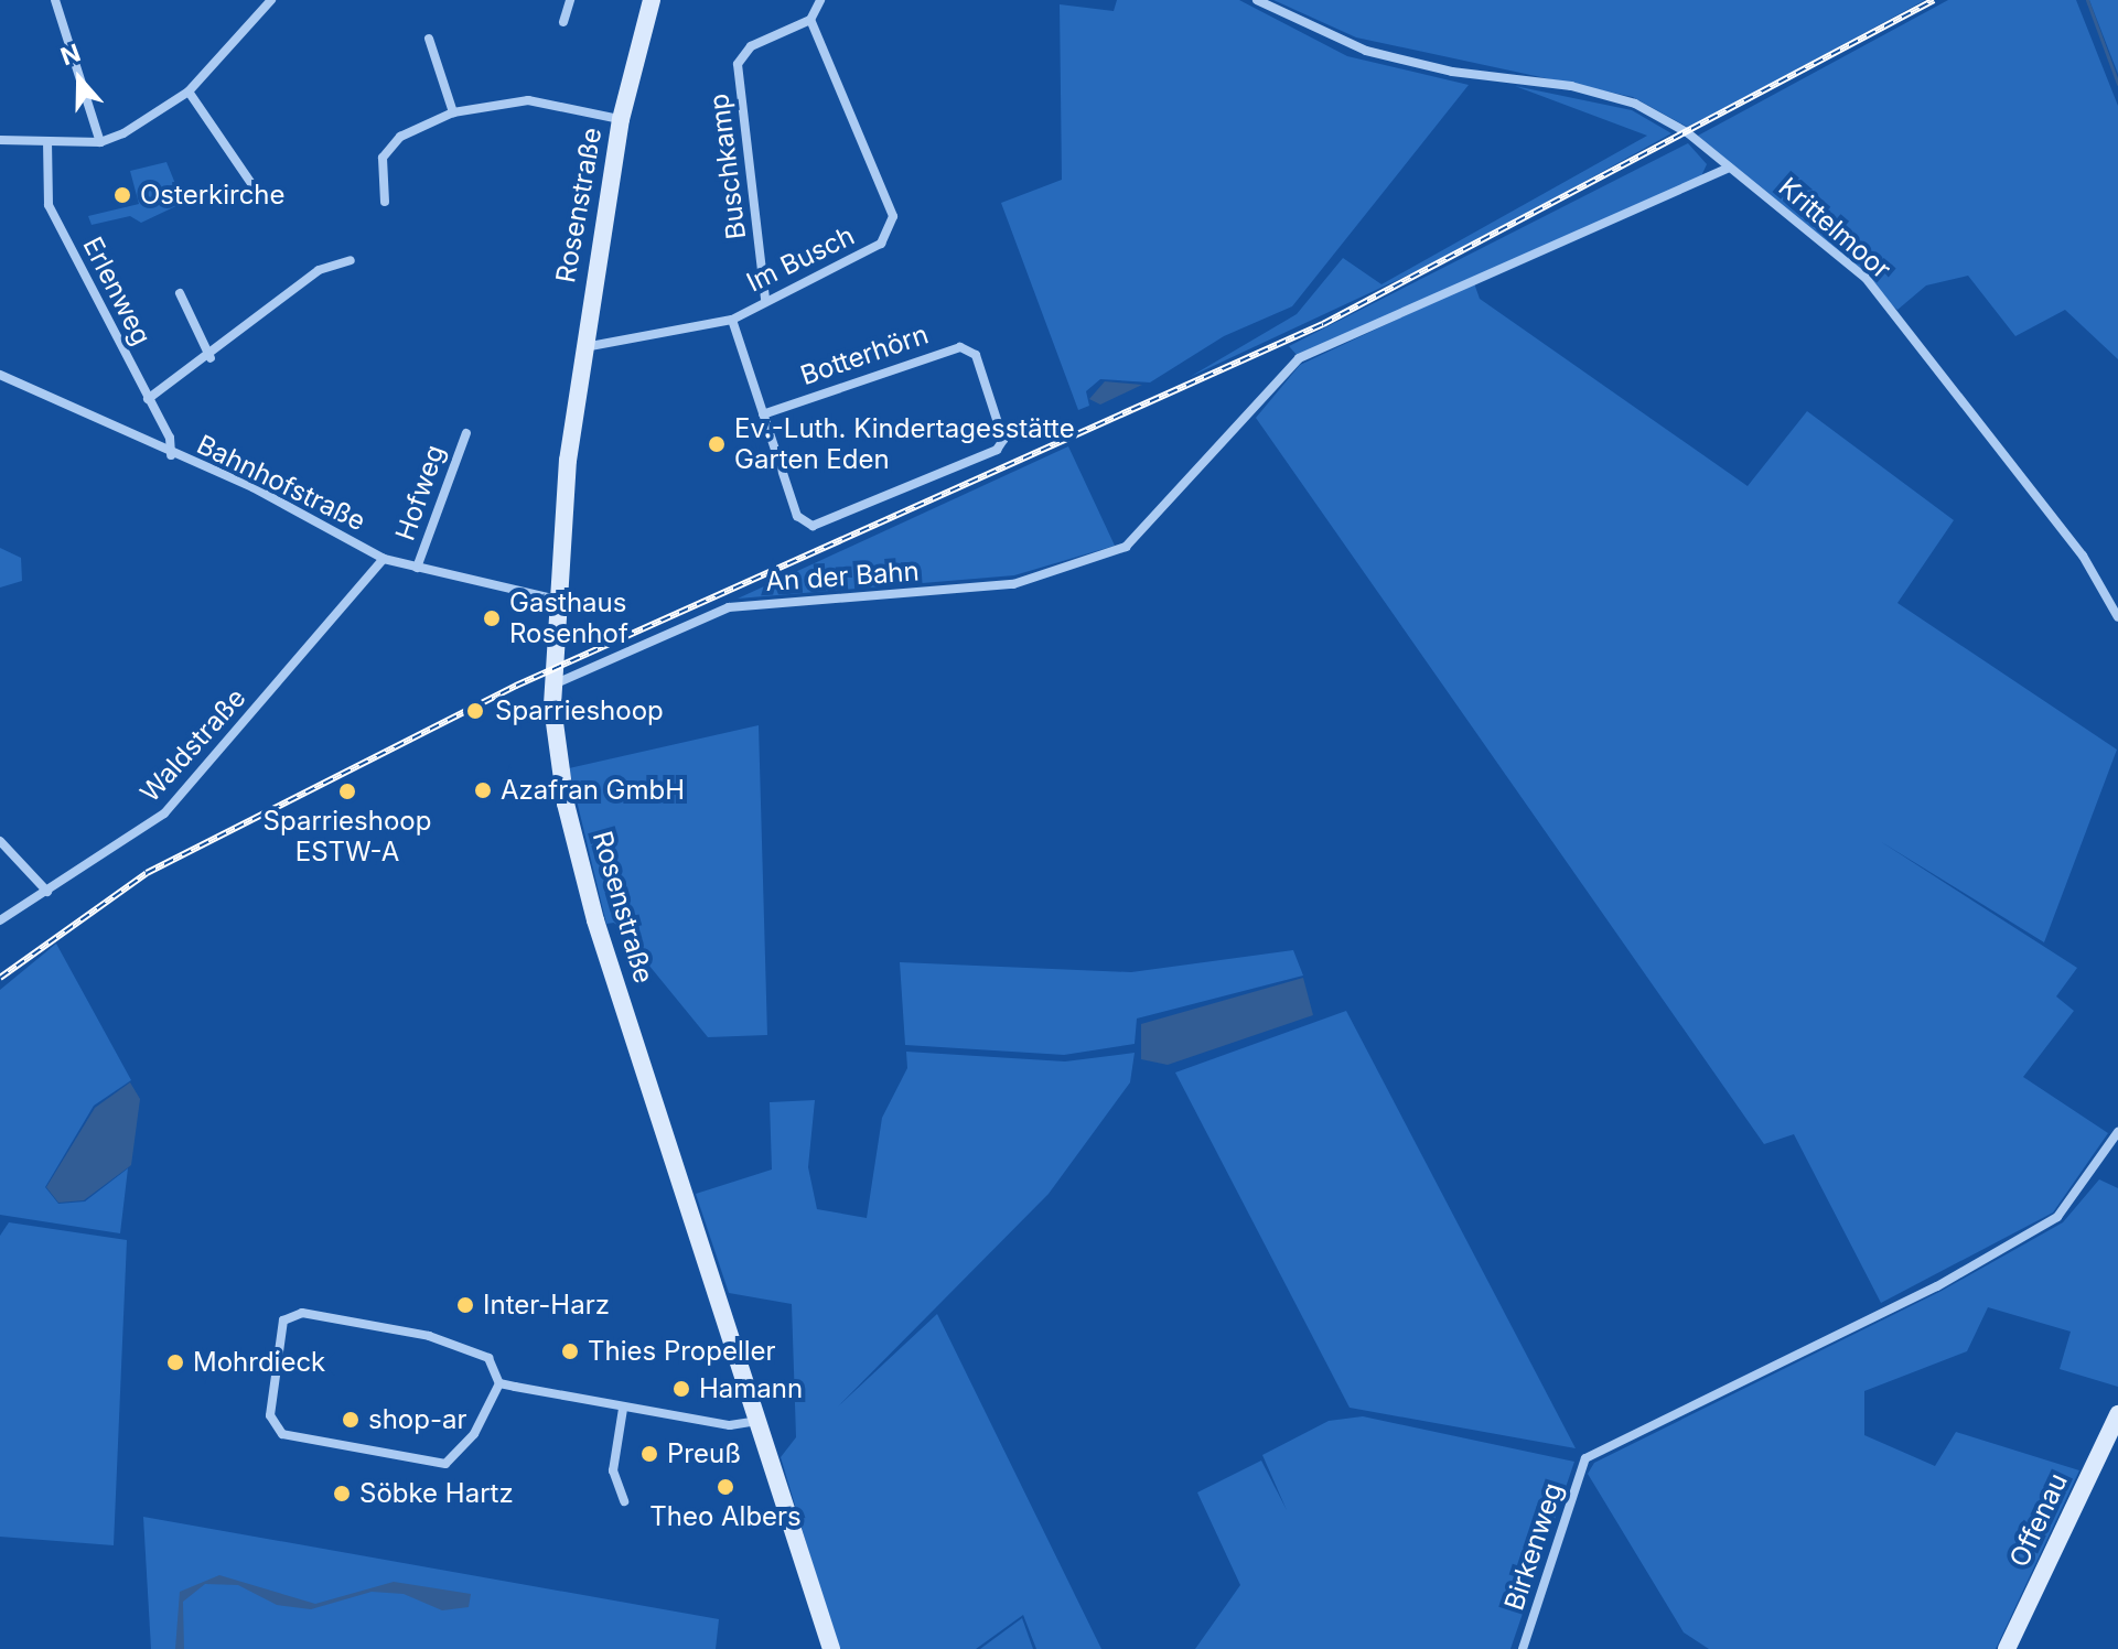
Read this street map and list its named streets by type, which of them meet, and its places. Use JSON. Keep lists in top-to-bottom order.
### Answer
{
  "streets": {
    "main road": ["Rosenstraße", "Offenau"],
    "street": [
      "Buschkamp",
      "Krittelmoor",
      "Im Busch",
      "Erlenweg",
      "Botterhörn",
      "Bahnhofstraße",
      "Hofweg",
      "An der Bahn",
      "Waldstraße",
      "Birkenweg"
    ]
  },
  "crossings": [
    ["Buschkamp", "Im Busch"],
    ["Rosenstraße", "Im Busch"],
    ["Rosenstraße", "Bahnhofstraße"],
    ["Rosenstraße", "An der Bahn"],
    ["Krittelmoor", "An der Bahn"],
    ["Im Busch", "Botterhörn"],
    ["Erlenweg", "Bahnhofstraße"],
    ["Bahnhofstraße", "Hofweg"],
    ["Bahnhofstraße", "Waldstraße"]
  ],
  "places": [
    "Osterkirche",
    "Ev.-Luth. Kindertagesstätte Garten Eden",
    "Gasthaus Rosenhof",
    "Sparrieshoop",
    "Azafran GmbH",
    "Sparrieshoop ESTW-A",
    "Inter-Harz",
    "Thies Propeller",
    "Mohrdieck",
    "Hamann",
    "shop-ar",
    "Preuß",
    "Theo Albers",
    "Söbke Hartz"
  ],
  "north": "top"
}
